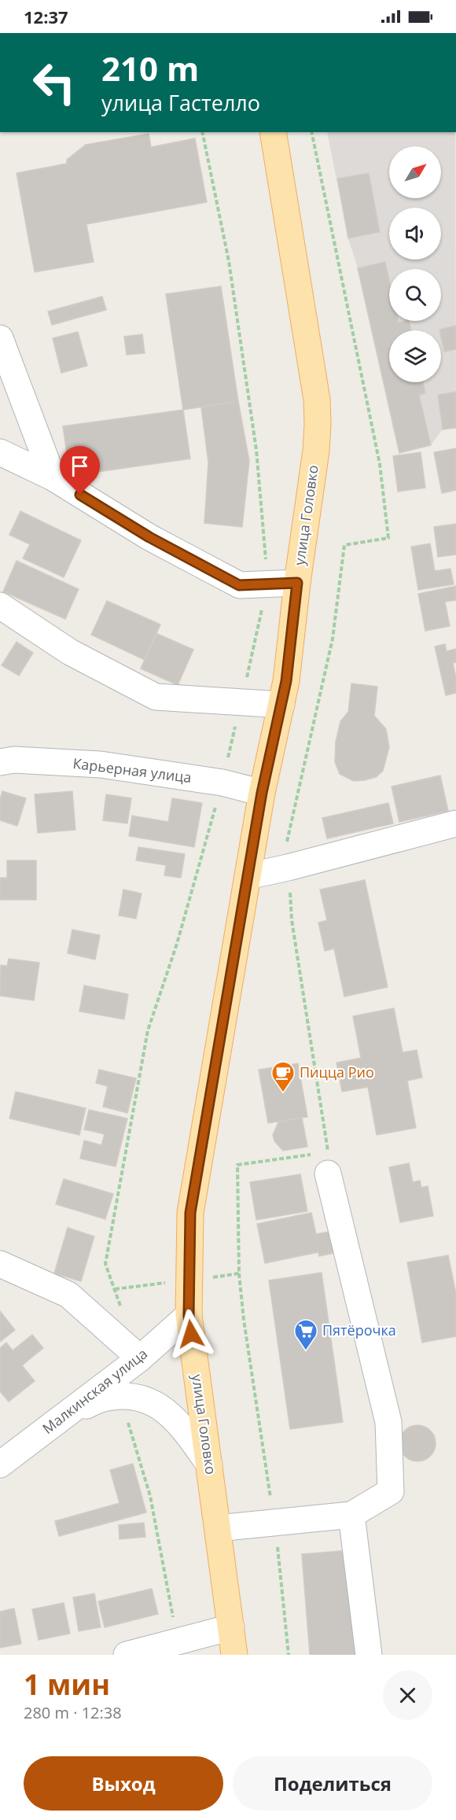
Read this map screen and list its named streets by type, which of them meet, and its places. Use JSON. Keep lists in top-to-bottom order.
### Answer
{
  "streets": {
    "main road": ["улица Головко"],
    "street": ["Карьерная улица", "Малкинская улица"]
  },
  "crossings": [
    ["улица Головко", "Карьерная улица"],
    ["улица Головко", "Малкинская улица"]
  ],
  "places": {
    "cafe": ["Пицца Рио"],
    "supermarket": ["Пятёрочка"]
  },
  "north": "top right",
  "page": {
    "status": "12:37",
    "turn": ["210 m", "улица Гастелло"],
    "heading": ["1 мин", "280 m · 12:38"],
    "buttons": ["Выход", "Поделиться"]
  }
}
